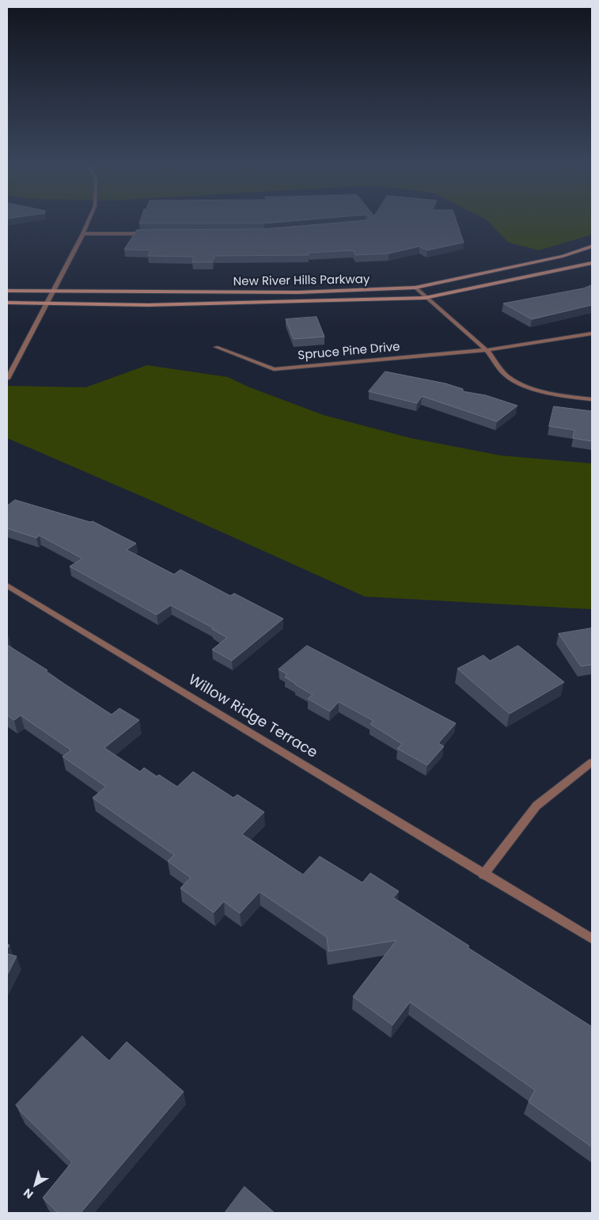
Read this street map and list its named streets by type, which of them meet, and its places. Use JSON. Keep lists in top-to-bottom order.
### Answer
{
  "streets": {
    "street": ["New River Hills Parkway", "Spruce Pine Drive", "Willow Ridge Terrace"]
  },
  "north": "bottom left"
}
